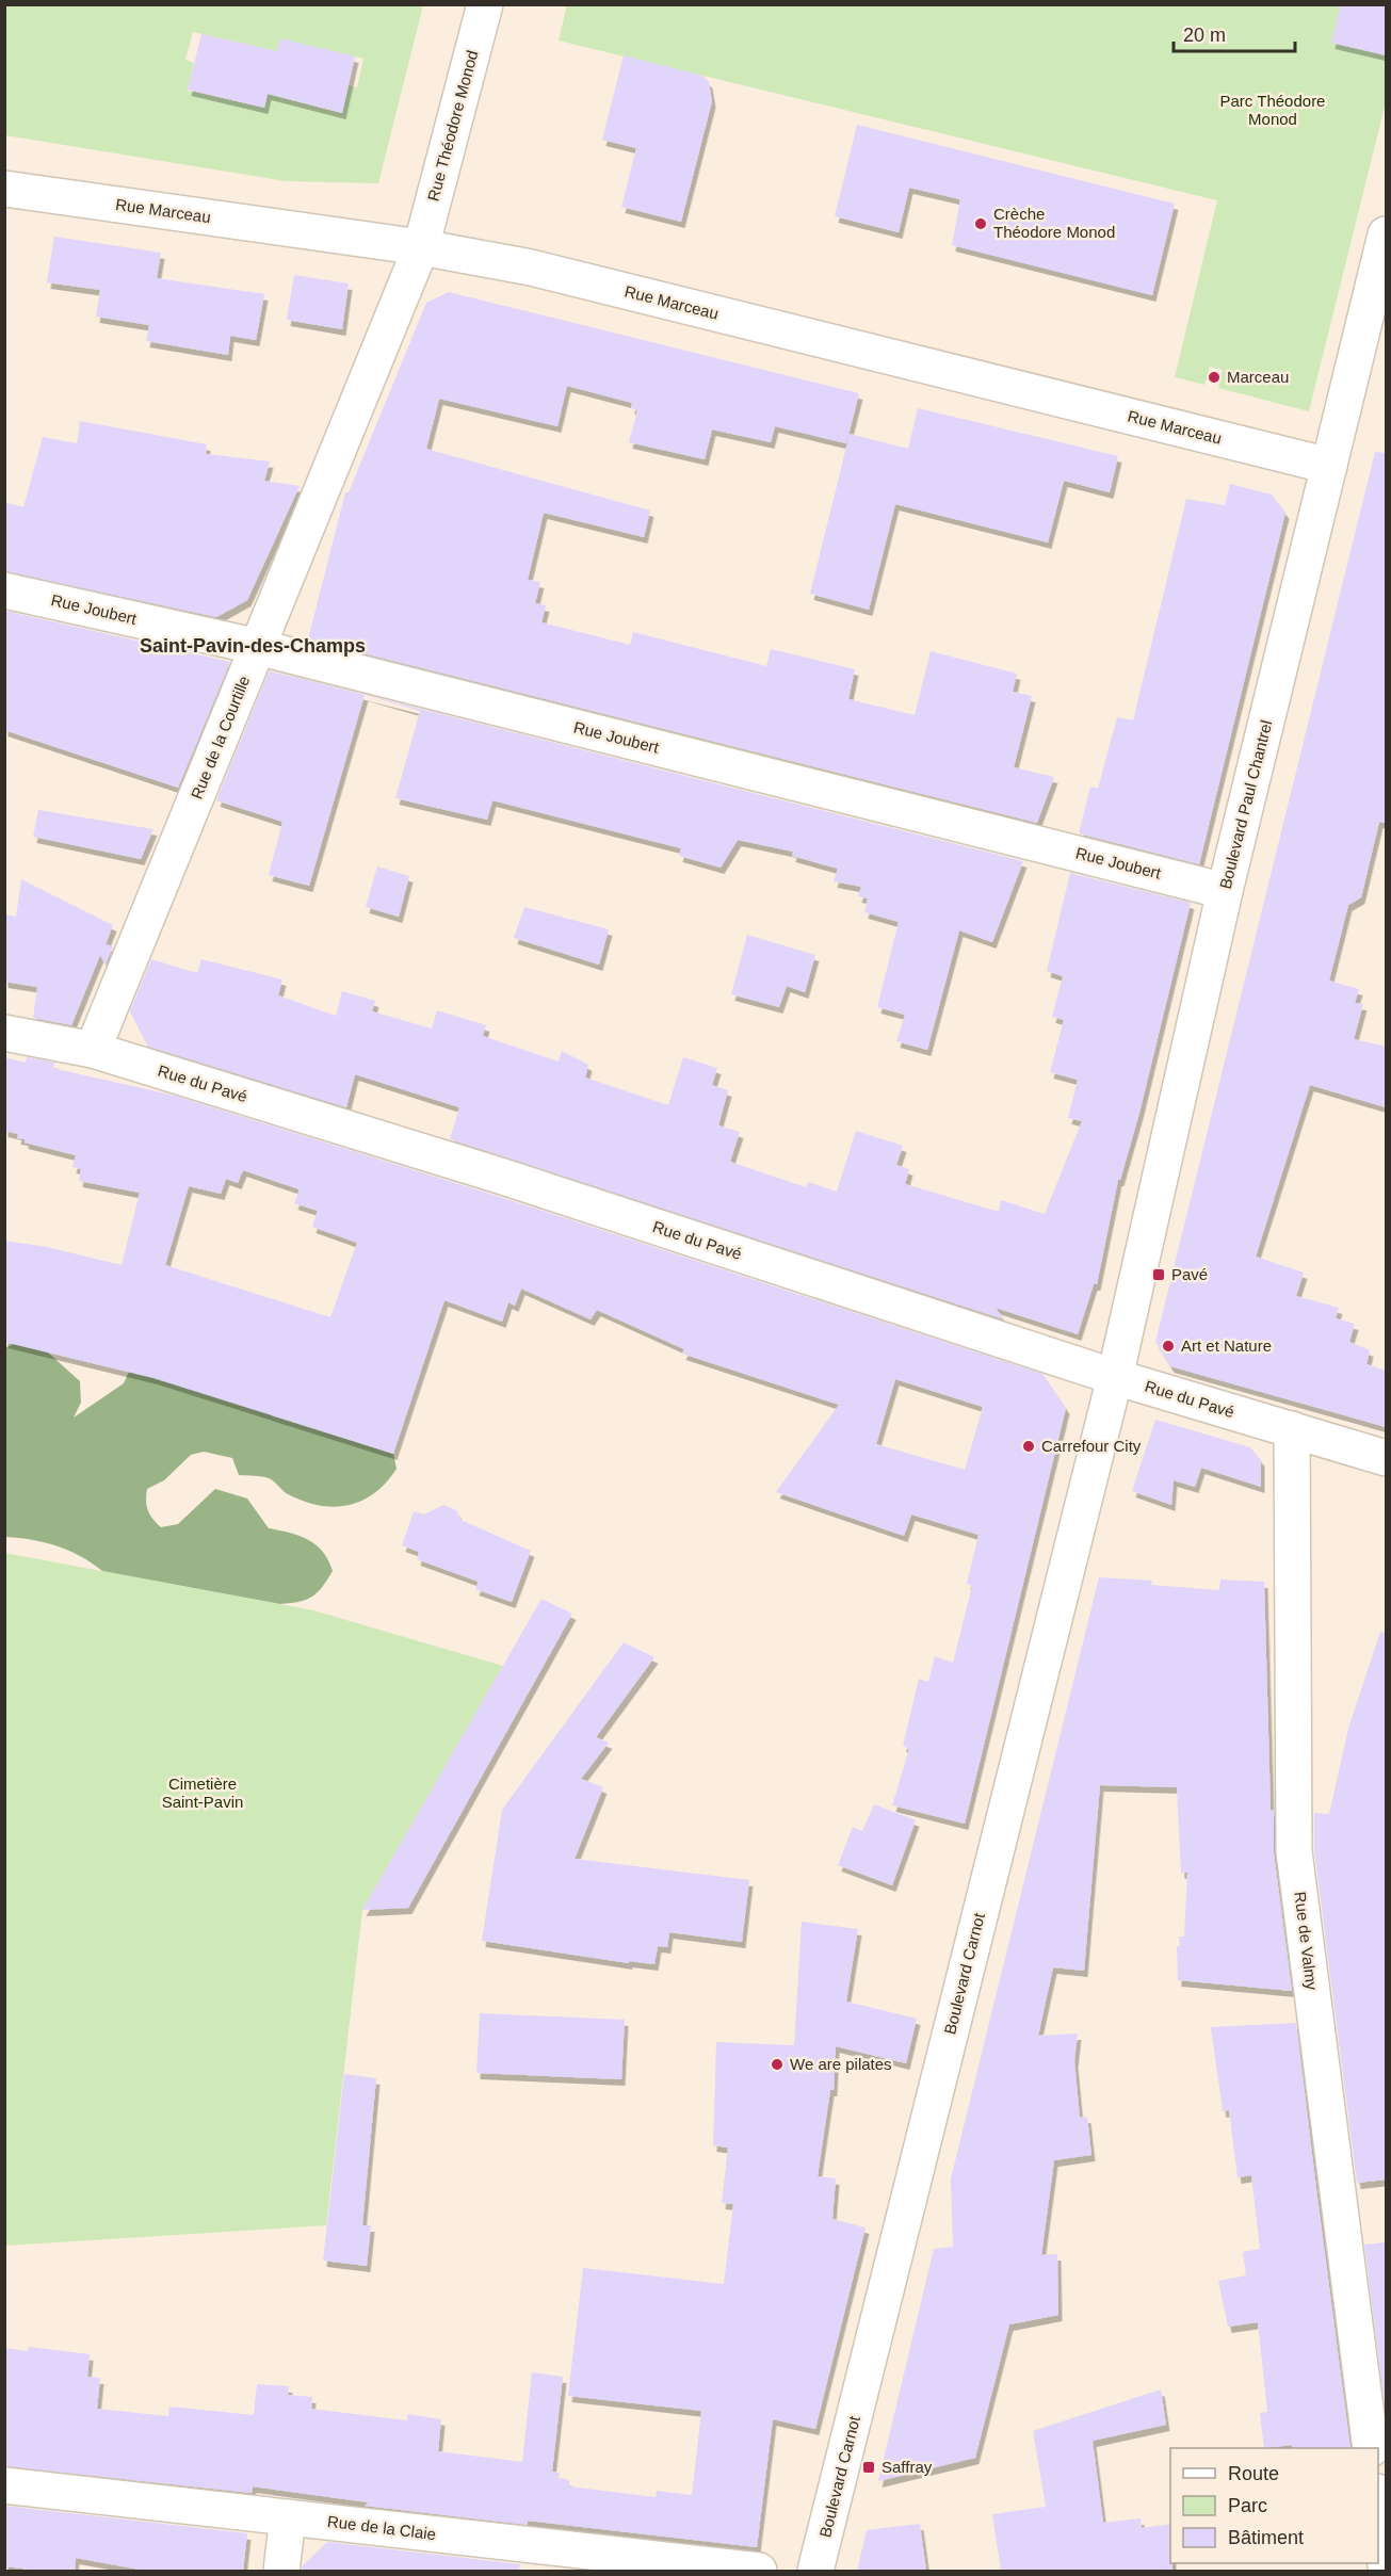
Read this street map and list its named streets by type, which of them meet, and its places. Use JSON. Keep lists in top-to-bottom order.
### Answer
{
  "streets": {
    "street": [
      "Rue Théodore Monod",
      "Rue Marceau",
      "Rue Joubert",
      "Rue de la Courtille",
      "Boulevard Paul Chantrel",
      "Rue du Pavé",
      "Rue de Valmy",
      "Boulevard Carnot",
      "Rue de la Claie"
    ]
  },
  "crossings": [
    ["Rue Théodore Monod", "Rue Marceau"],
    ["Rue Théodore Monod", "Rue de la Courtille"],
    ["Rue Marceau", "Rue de la Courtille"],
    ["Rue Marceau", "Boulevard Paul Chantrel"],
    ["Rue Joubert", "Rue de la Courtille"],
    ["Rue Joubert", "Boulevard Paul Chantrel"],
    ["Rue de la Courtille", "Rue du Pavé"],
    ["Boulevard Paul Chantrel", "Rue du Pavé"],
    ["Boulevard Paul Chantrel", "Boulevard Carnot"],
    ["Rue du Pavé", "Rue de Valmy"],
    ["Rue du Pavé", "Boulevard Carnot"]
  ],
  "districts": ["Saint-Pavin-des-Champs"],
  "parks": ["Parc Théodore Monod", "Cimetière Saint-Pavin"],
  "places": {
    "other": [
      "Crèche Théodore Monod",
      "Marceau",
      "Art et Nature",
      "Carrefour City",
      "We are pilates"
    ],
    "transit": ["Pavé", "Saffray"]
  },
  "legend": ["Route", "Parc", "Bâtiment"],
  "scale_bar": "20 m"
}
